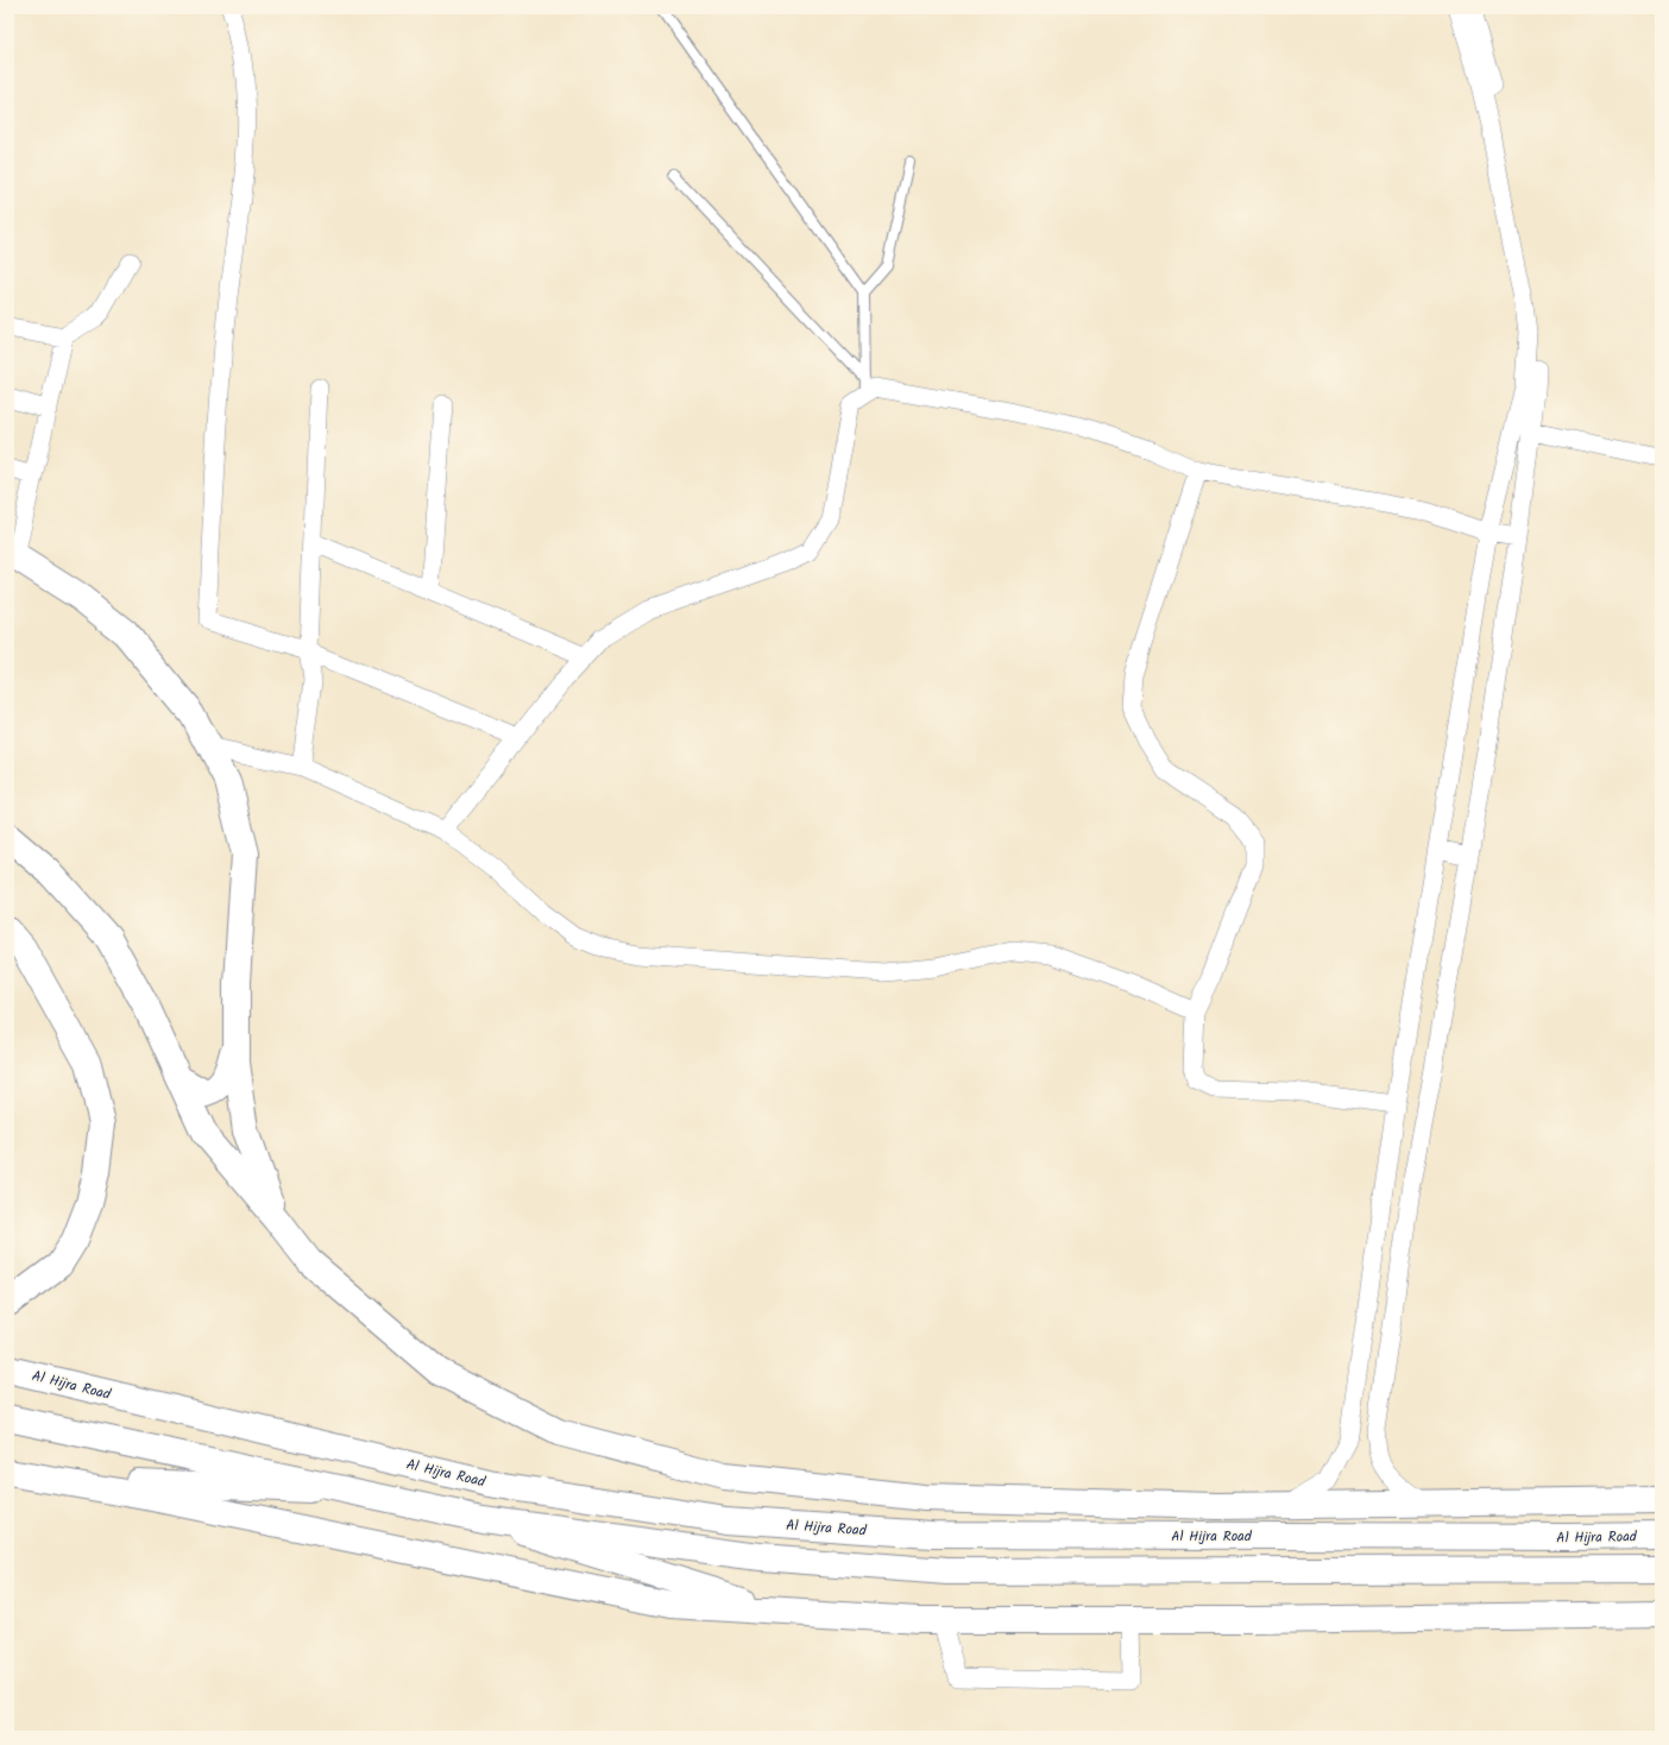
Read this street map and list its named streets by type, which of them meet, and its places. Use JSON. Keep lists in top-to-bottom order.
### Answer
{
  "streets": {
    "main road": ["Al Hijra Road"]
  }
}
